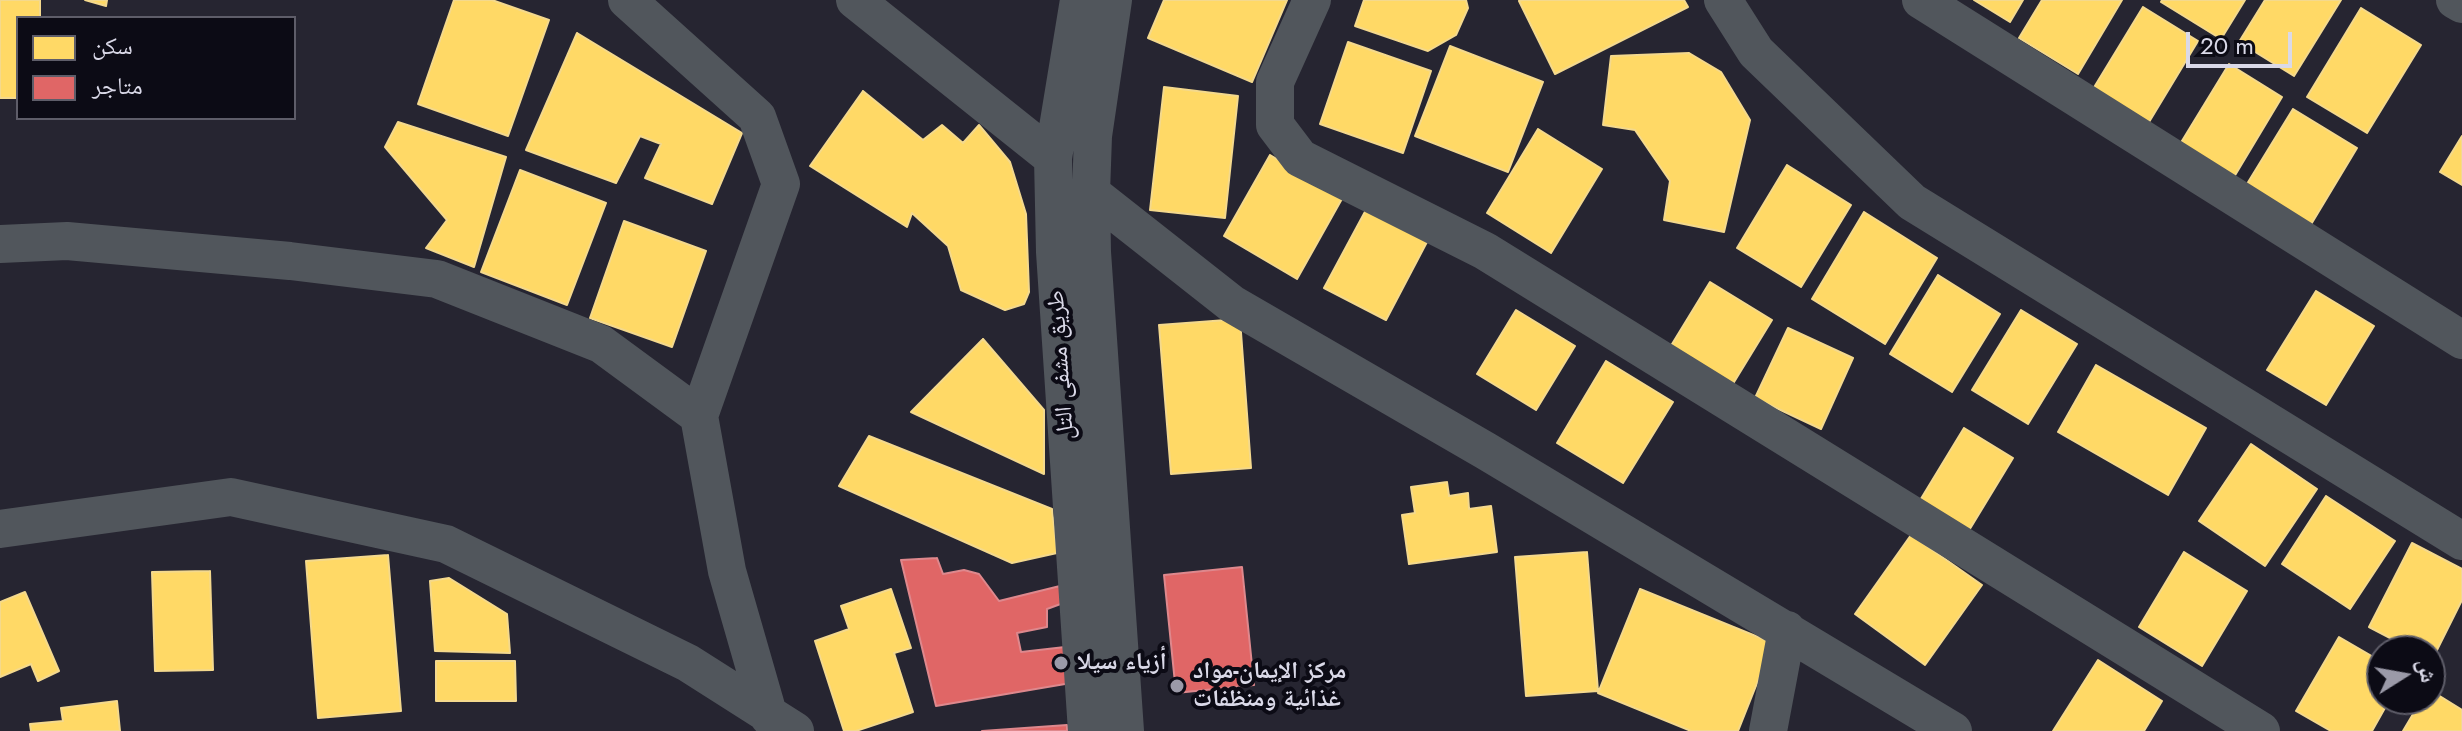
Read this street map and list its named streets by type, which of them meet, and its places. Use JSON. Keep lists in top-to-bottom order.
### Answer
{
  "streets": {
    "street": ["طريق مشفى التل"]
  },
  "places": ["أزياء سيلا", "مركز الإيمان-مواد غذائية ومنظفات"],
  "legend": ["سكن", "متاجر"],
  "scale_bar": "20 m",
  "north": "right"
}
